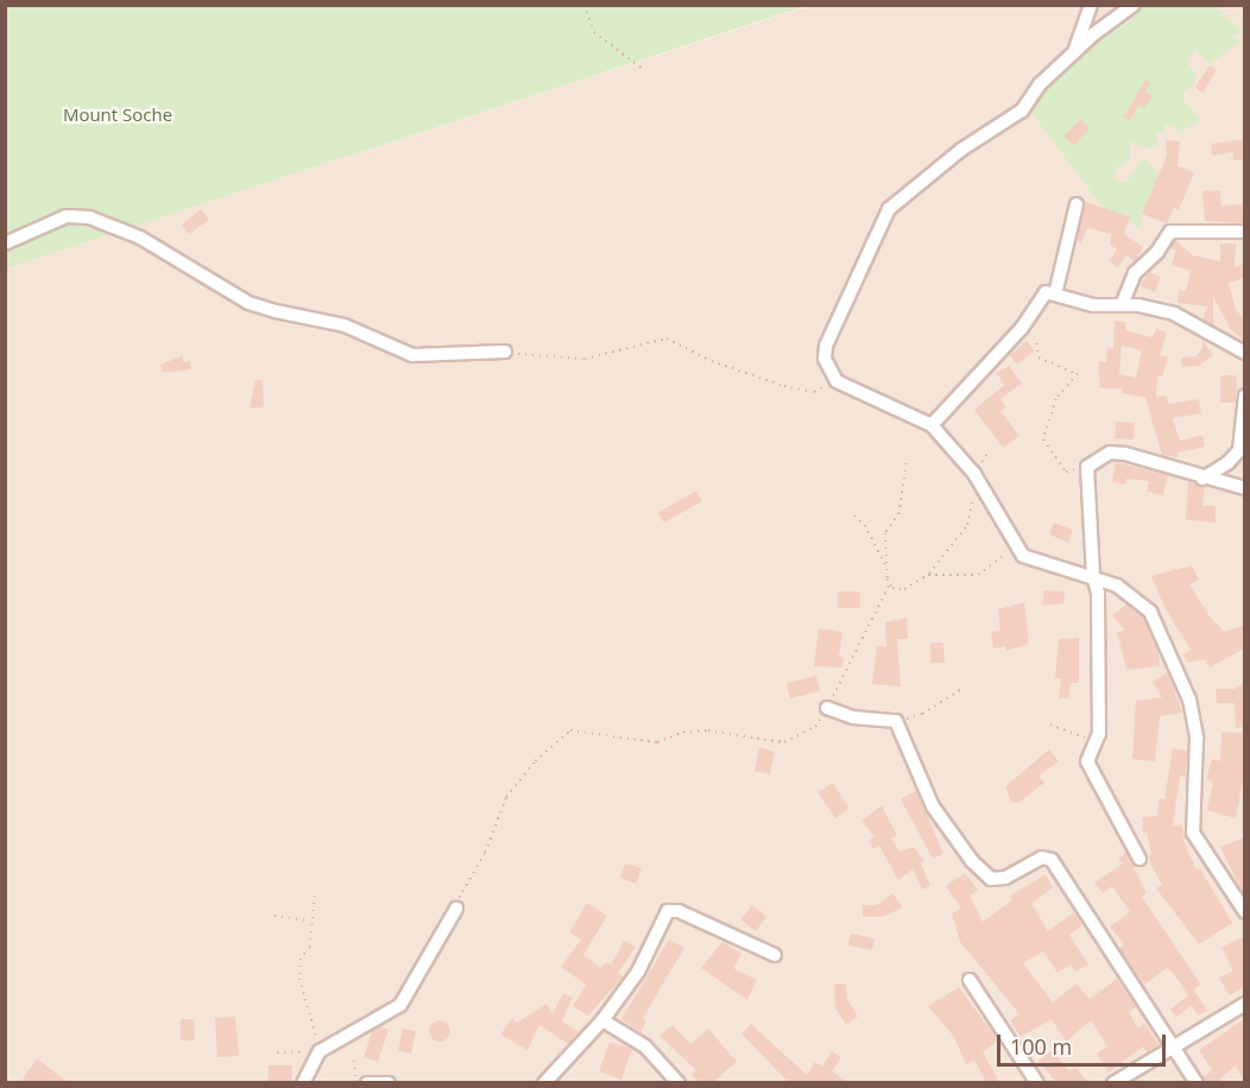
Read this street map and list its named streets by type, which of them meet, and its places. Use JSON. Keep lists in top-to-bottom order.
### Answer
{
  "parks": ["Mount Soche"],
  "scale_bar": "100 m"
}
